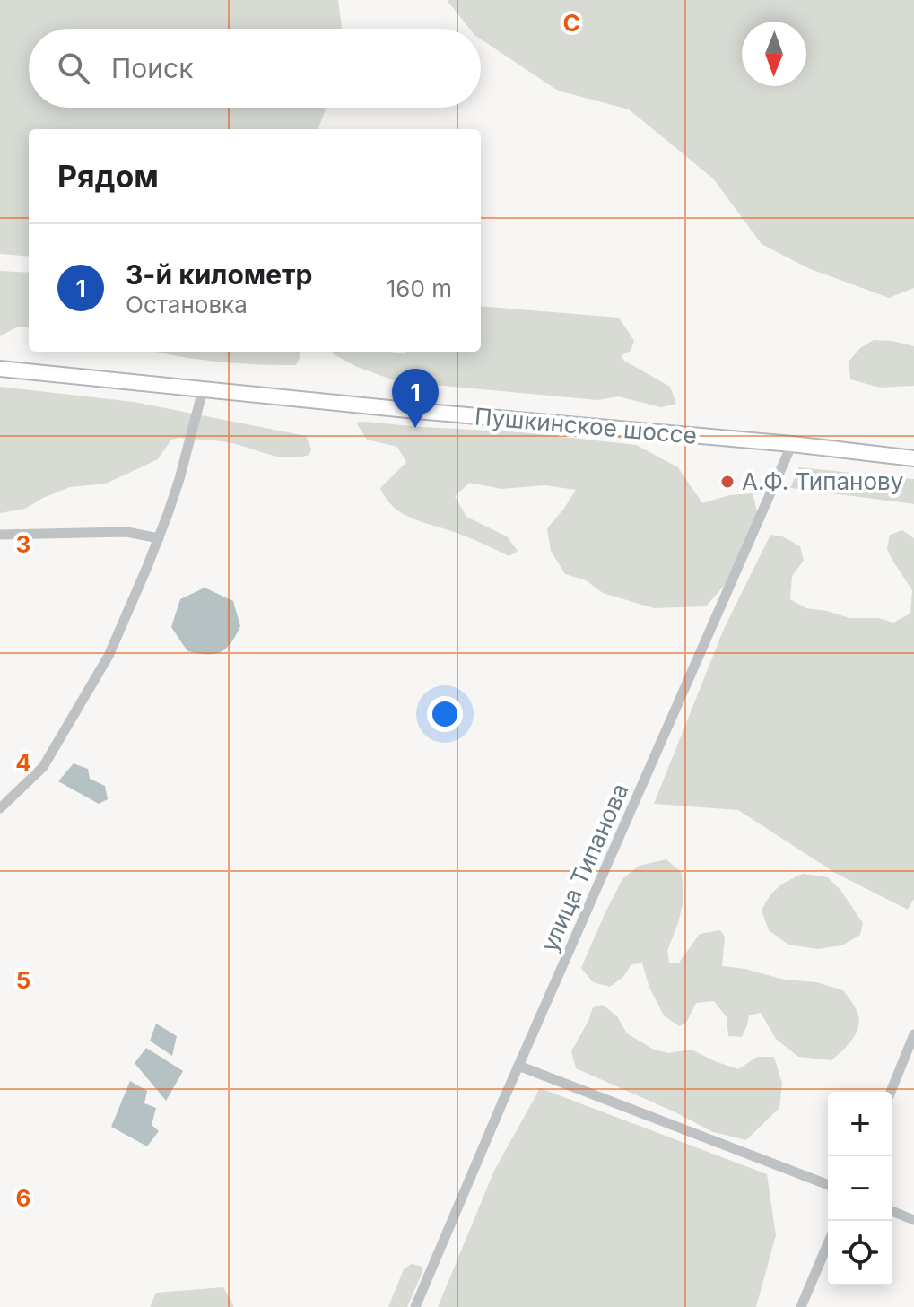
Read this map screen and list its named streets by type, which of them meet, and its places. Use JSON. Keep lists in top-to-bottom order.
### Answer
{
  "streets": {
    "main road": ["Пушкинское шоссе"],
    "street": ["улица Типанова"]
  },
  "crossings": [
    ["Пушкинское шоссе", "улица Типанова"]
  ],
  "places": ["А.Ф. Типанову"],
  "north": "bottom",
  "page": {
    "search": "Поиск",
    "heading": "Рядом",
    "list": [
      {
        "mark": "1",
        "name": "3-й километр",
        "note": "Остановка",
        "value": "160 m"
      }
    ],
    "pins": "1",
    "map_buttons": ["+", "−"]
  },
  "grid": {
    "columns": ["C"],
    "rows": [
      "3",
      "4",
      "5",
      "6"
    ]
  }
}
